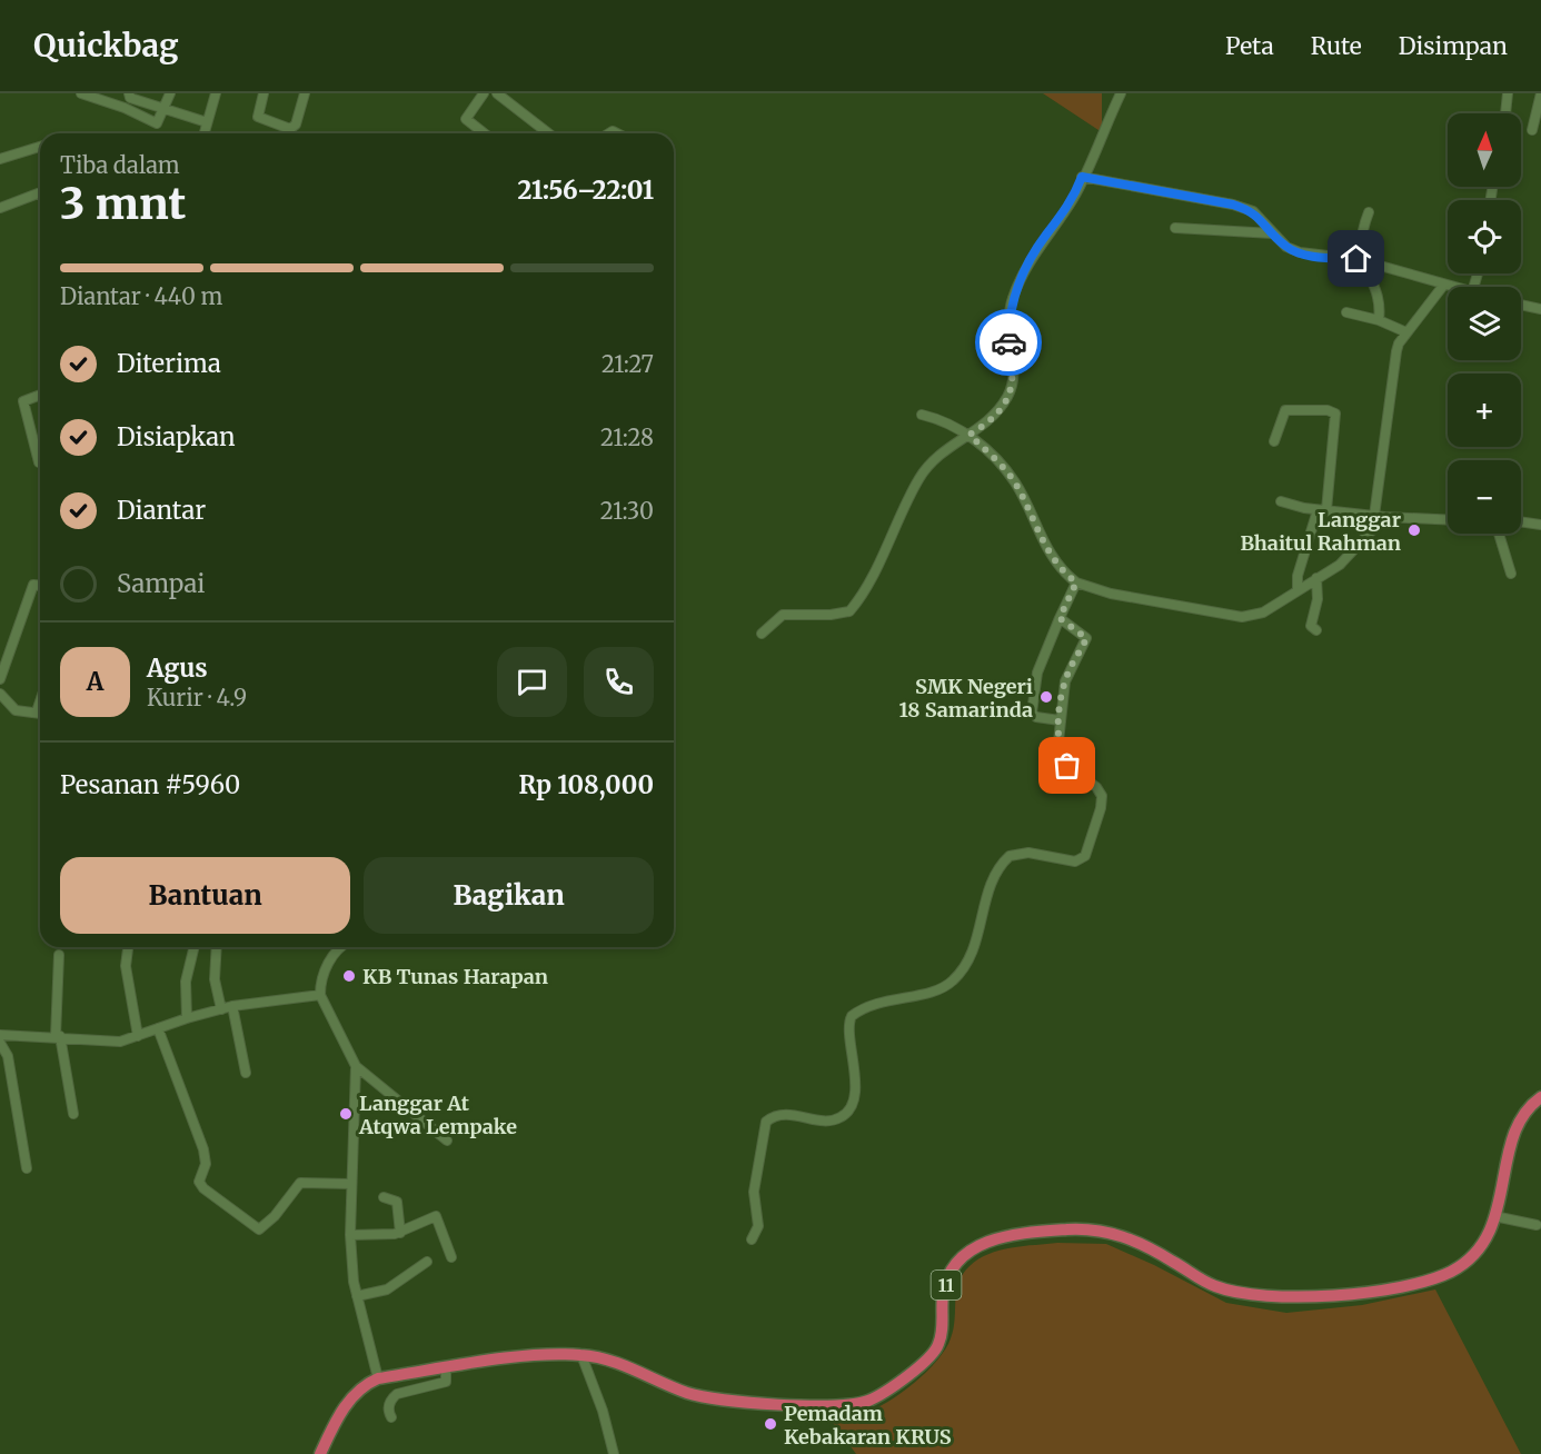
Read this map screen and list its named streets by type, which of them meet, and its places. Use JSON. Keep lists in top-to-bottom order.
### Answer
{
  "streets": {
    "highway": ["11"]
  },
  "places": [
    "Langgar Bhaitul Rahman",
    "SMK Negeri 18 Samarinda",
    "KB Tunas Harapan",
    "Langgar At Atqwa Lempake",
    "Pemadam Kebakaran KRUS"
  ],
  "north": "top",
  "page": {
    "header": "Quickbag",
    "nav": ["Peta", "Rute", "Disimpan"],
    "map_buttons": ["+", "−"],
    "heading": ["3 mnt", "Tiba dalam", "21:56–22:01"],
    "panel": [
      "Agus",
      "Kurir · 4.9",
      "Pesanan #5960",
      "Rp 108,000"
    ],
    "bar": "Diantar · 440 m",
    "list": [
      ["Diterima", "21:27"],
      ["Disiapkan", "21:28"],
      ["Diantar", "21:30"],
      "Sampai"
    ],
    "round": "A",
    "buttons": ["Bantuan", "Bagikan"]
  }
}
